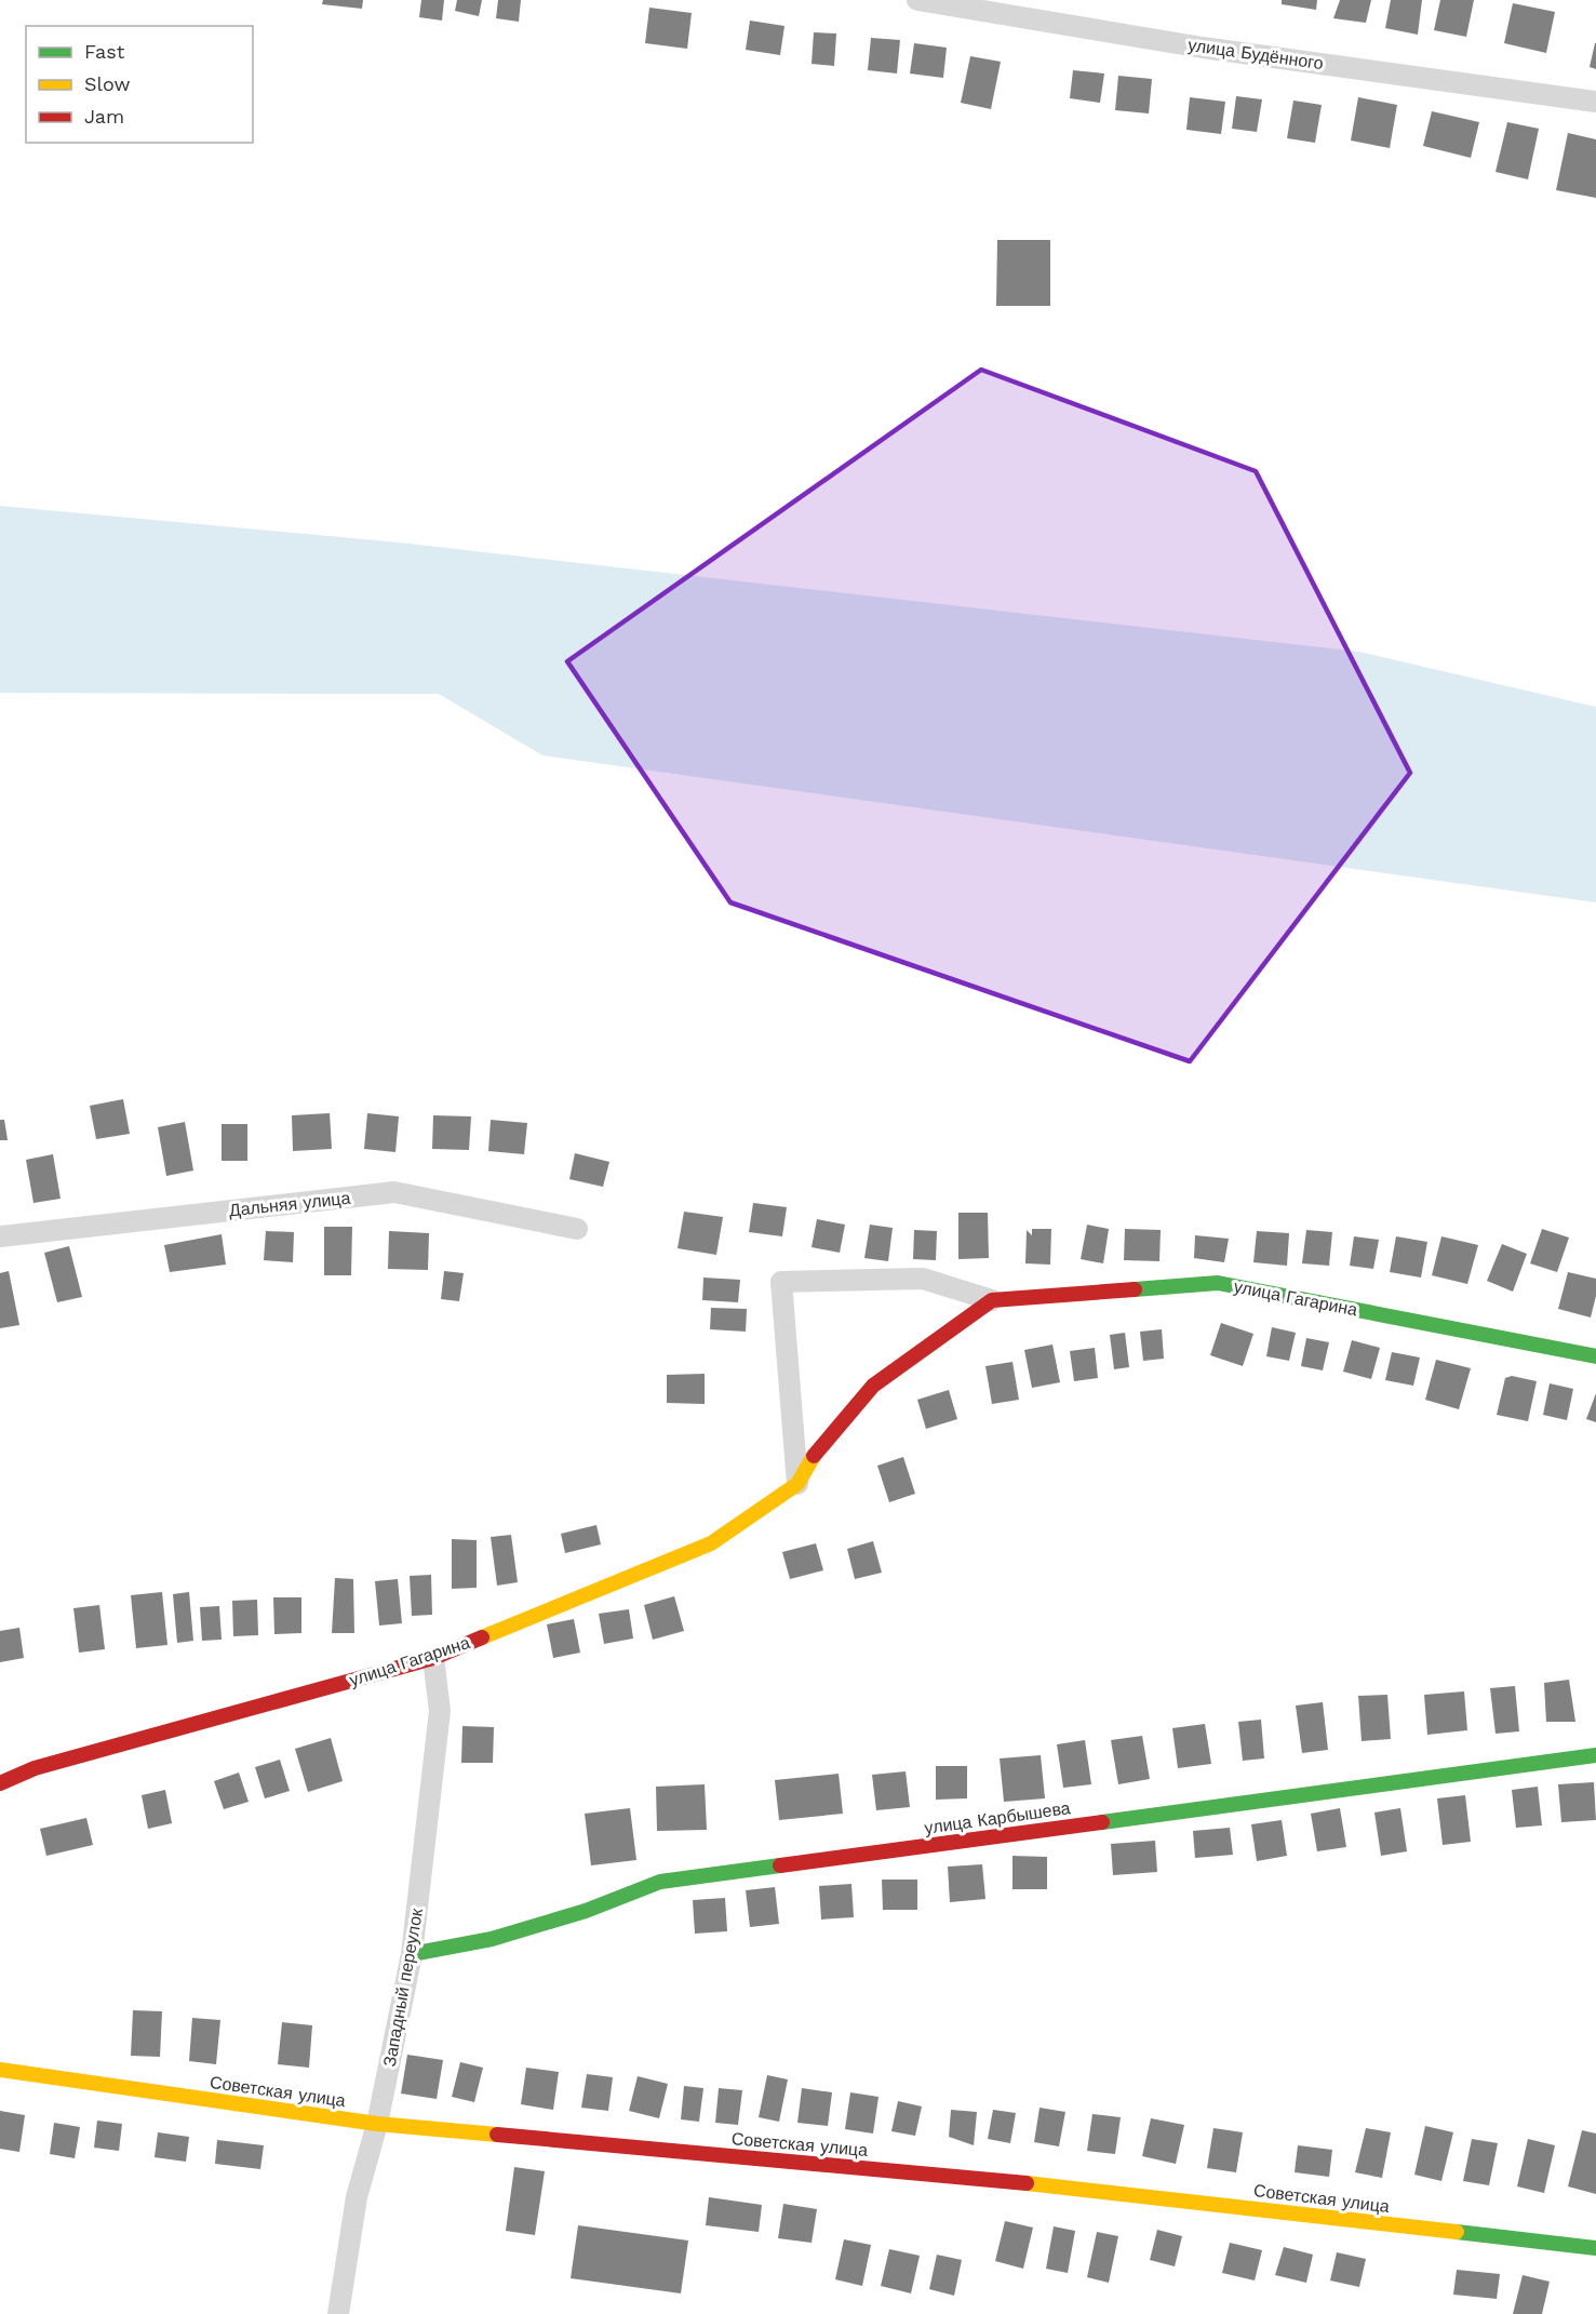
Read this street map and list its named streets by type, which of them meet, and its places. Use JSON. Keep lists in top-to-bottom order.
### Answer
{
  "streets": {
    "street": [
      "улица Будённого",
      "Дальняя улица",
      "улица Гагарина",
      "улица Карбышева",
      "Западный переулок",
      "Советская улица"
    ]
  },
  "crossings": [
    ["улица Гагарина", "Западный переулок"],
    ["улица Карбышева", "Западный переулок"],
    ["Западный переулок", "Советская улица"]
  ],
  "legend": ["Fast", "Slow", "Jam"]
}
